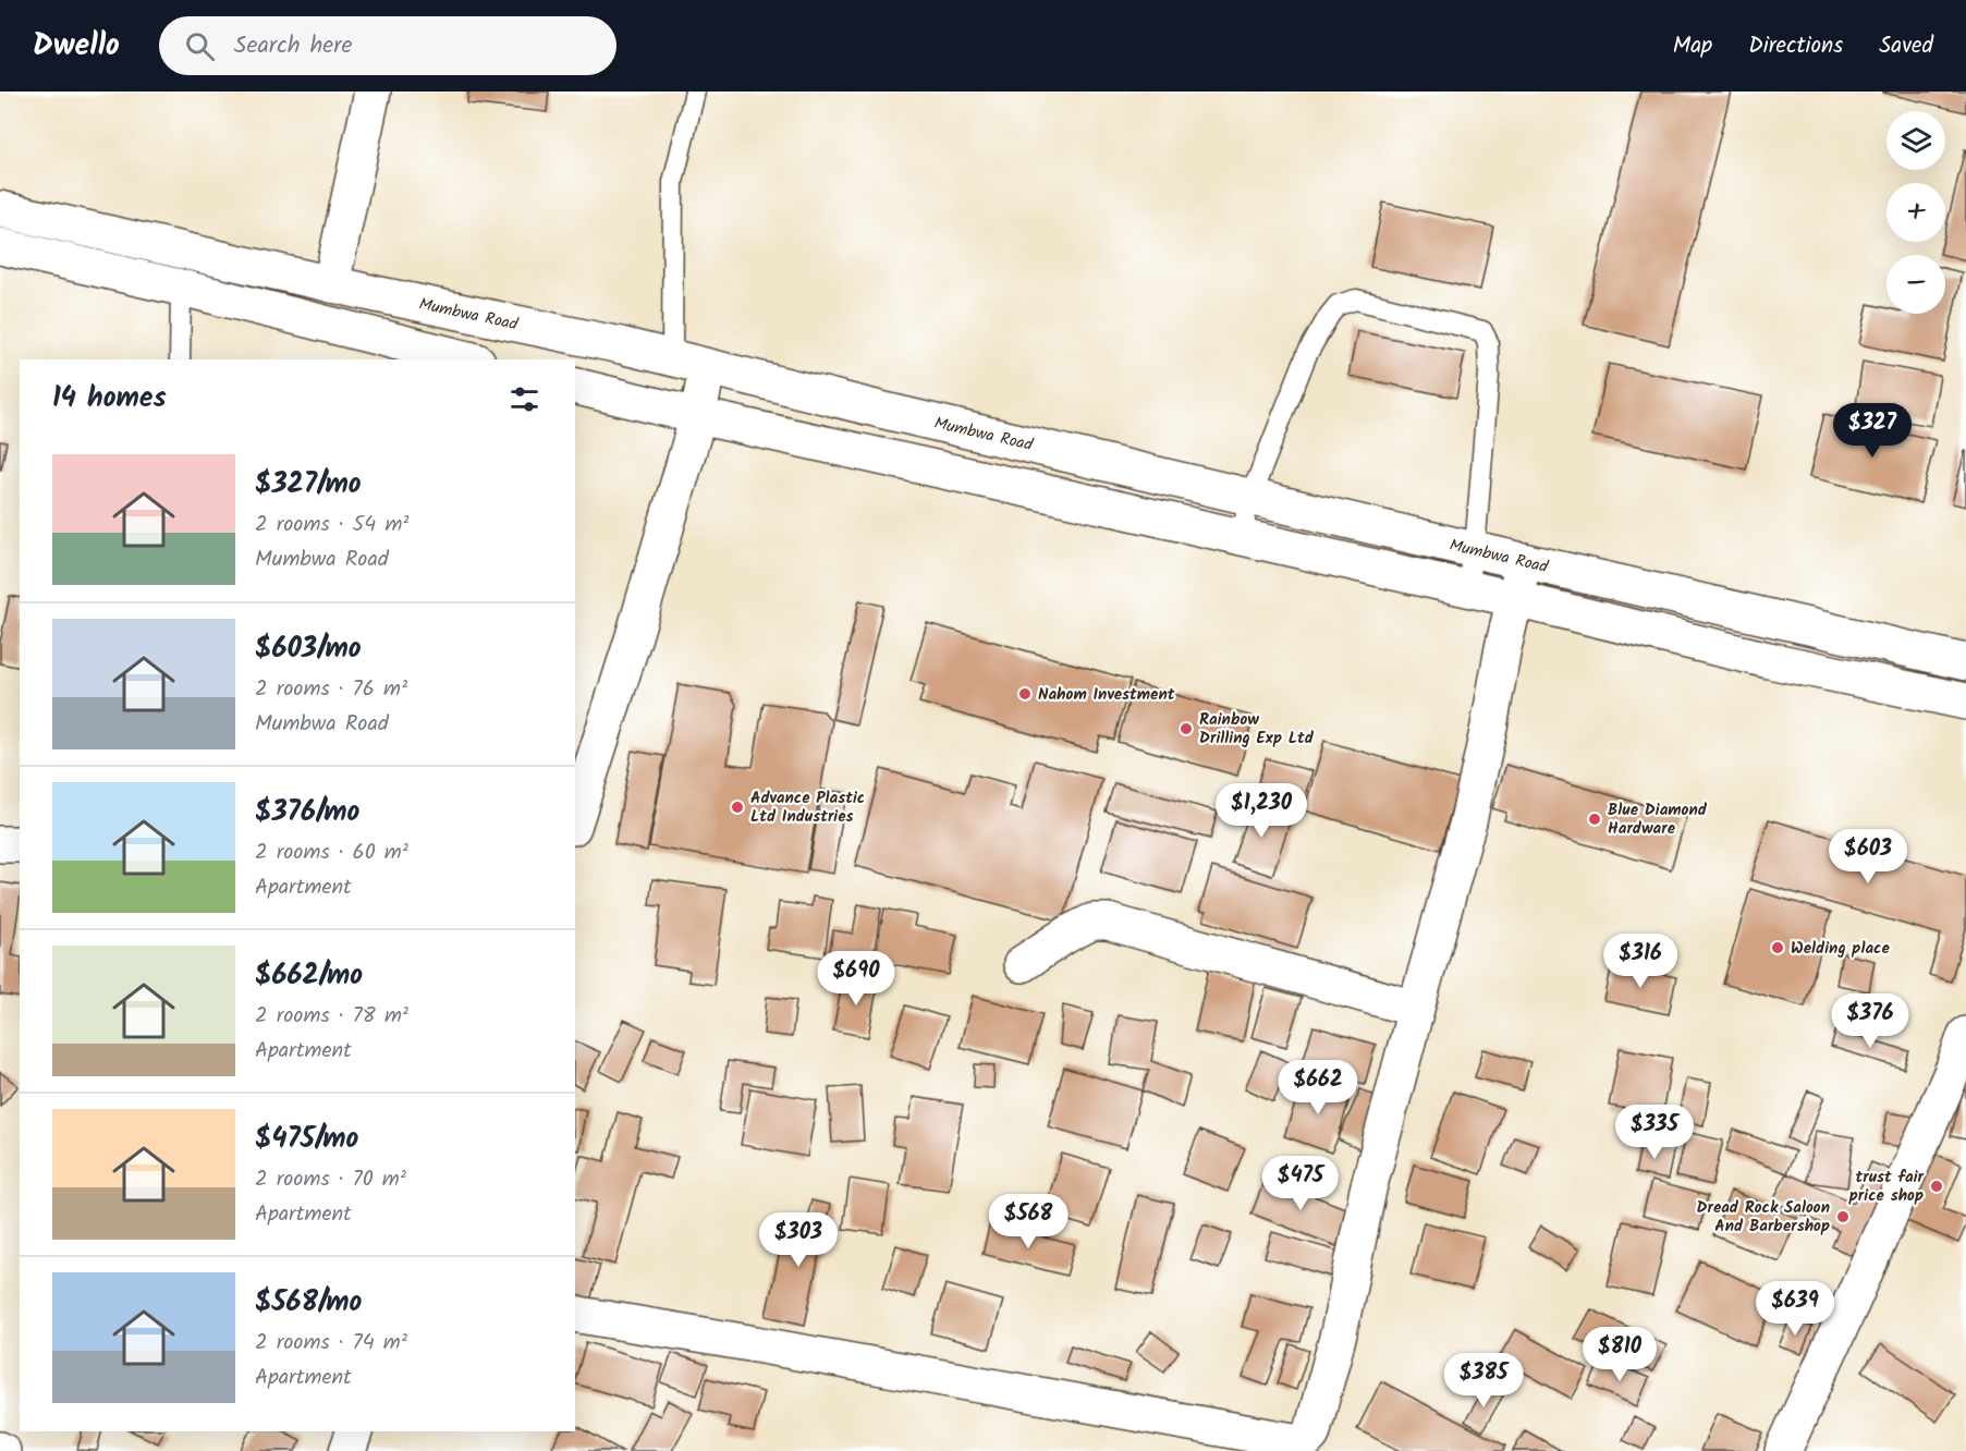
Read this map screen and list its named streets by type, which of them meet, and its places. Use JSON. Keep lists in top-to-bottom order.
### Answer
{
  "streets": {
    "main road": ["Mumbwa Road"]
  },
  "places": [
    "Nahom Investment",
    "Rainbow Drilling Exp Ltd",
    "Advance Plastic Ltd Industries",
    "Blue Diamond Hardware",
    "Welding place",
    "trust fair price shop",
    "Dread Rock Saloon And Barbershop"
  ],
  "page": {
    "header": "Dwello",
    "search": "Search here",
    "nav": ["Map", "Directions", "Saved"],
    "map_buttons": ["+", "−"],
    "heading": "14 homes",
    "price": [
      "$327",
      "$1,230",
      "$603",
      "$316",
      "$690",
      "$376",
      "$662",
      "$335",
      "$475",
      "$568",
      "$303",
      "$639",
      "$810",
      "$385"
    ],
    "list": [
      {
        "name": "$327/mo",
        "note": "2 rooms · 54 m² · Mumbwa Road"
      },
      {
        "name": "$603/mo",
        "note": "2 rooms · 76 m² · Mumbwa Road"
      },
      {
        "name": "$376/mo",
        "note": "2 rooms · 60 m² · Apartment"
      },
      {
        "name": "$662/mo",
        "note": "2 rooms · 78 m² · Apartment"
      },
      {
        "name": "$475/mo",
        "note": "2 rooms · 70 m² · Apartment"
      },
      {
        "name": "$568/mo",
        "note": "2 rooms · 74 m² · Apartment"
      }
    ]
  }
}
